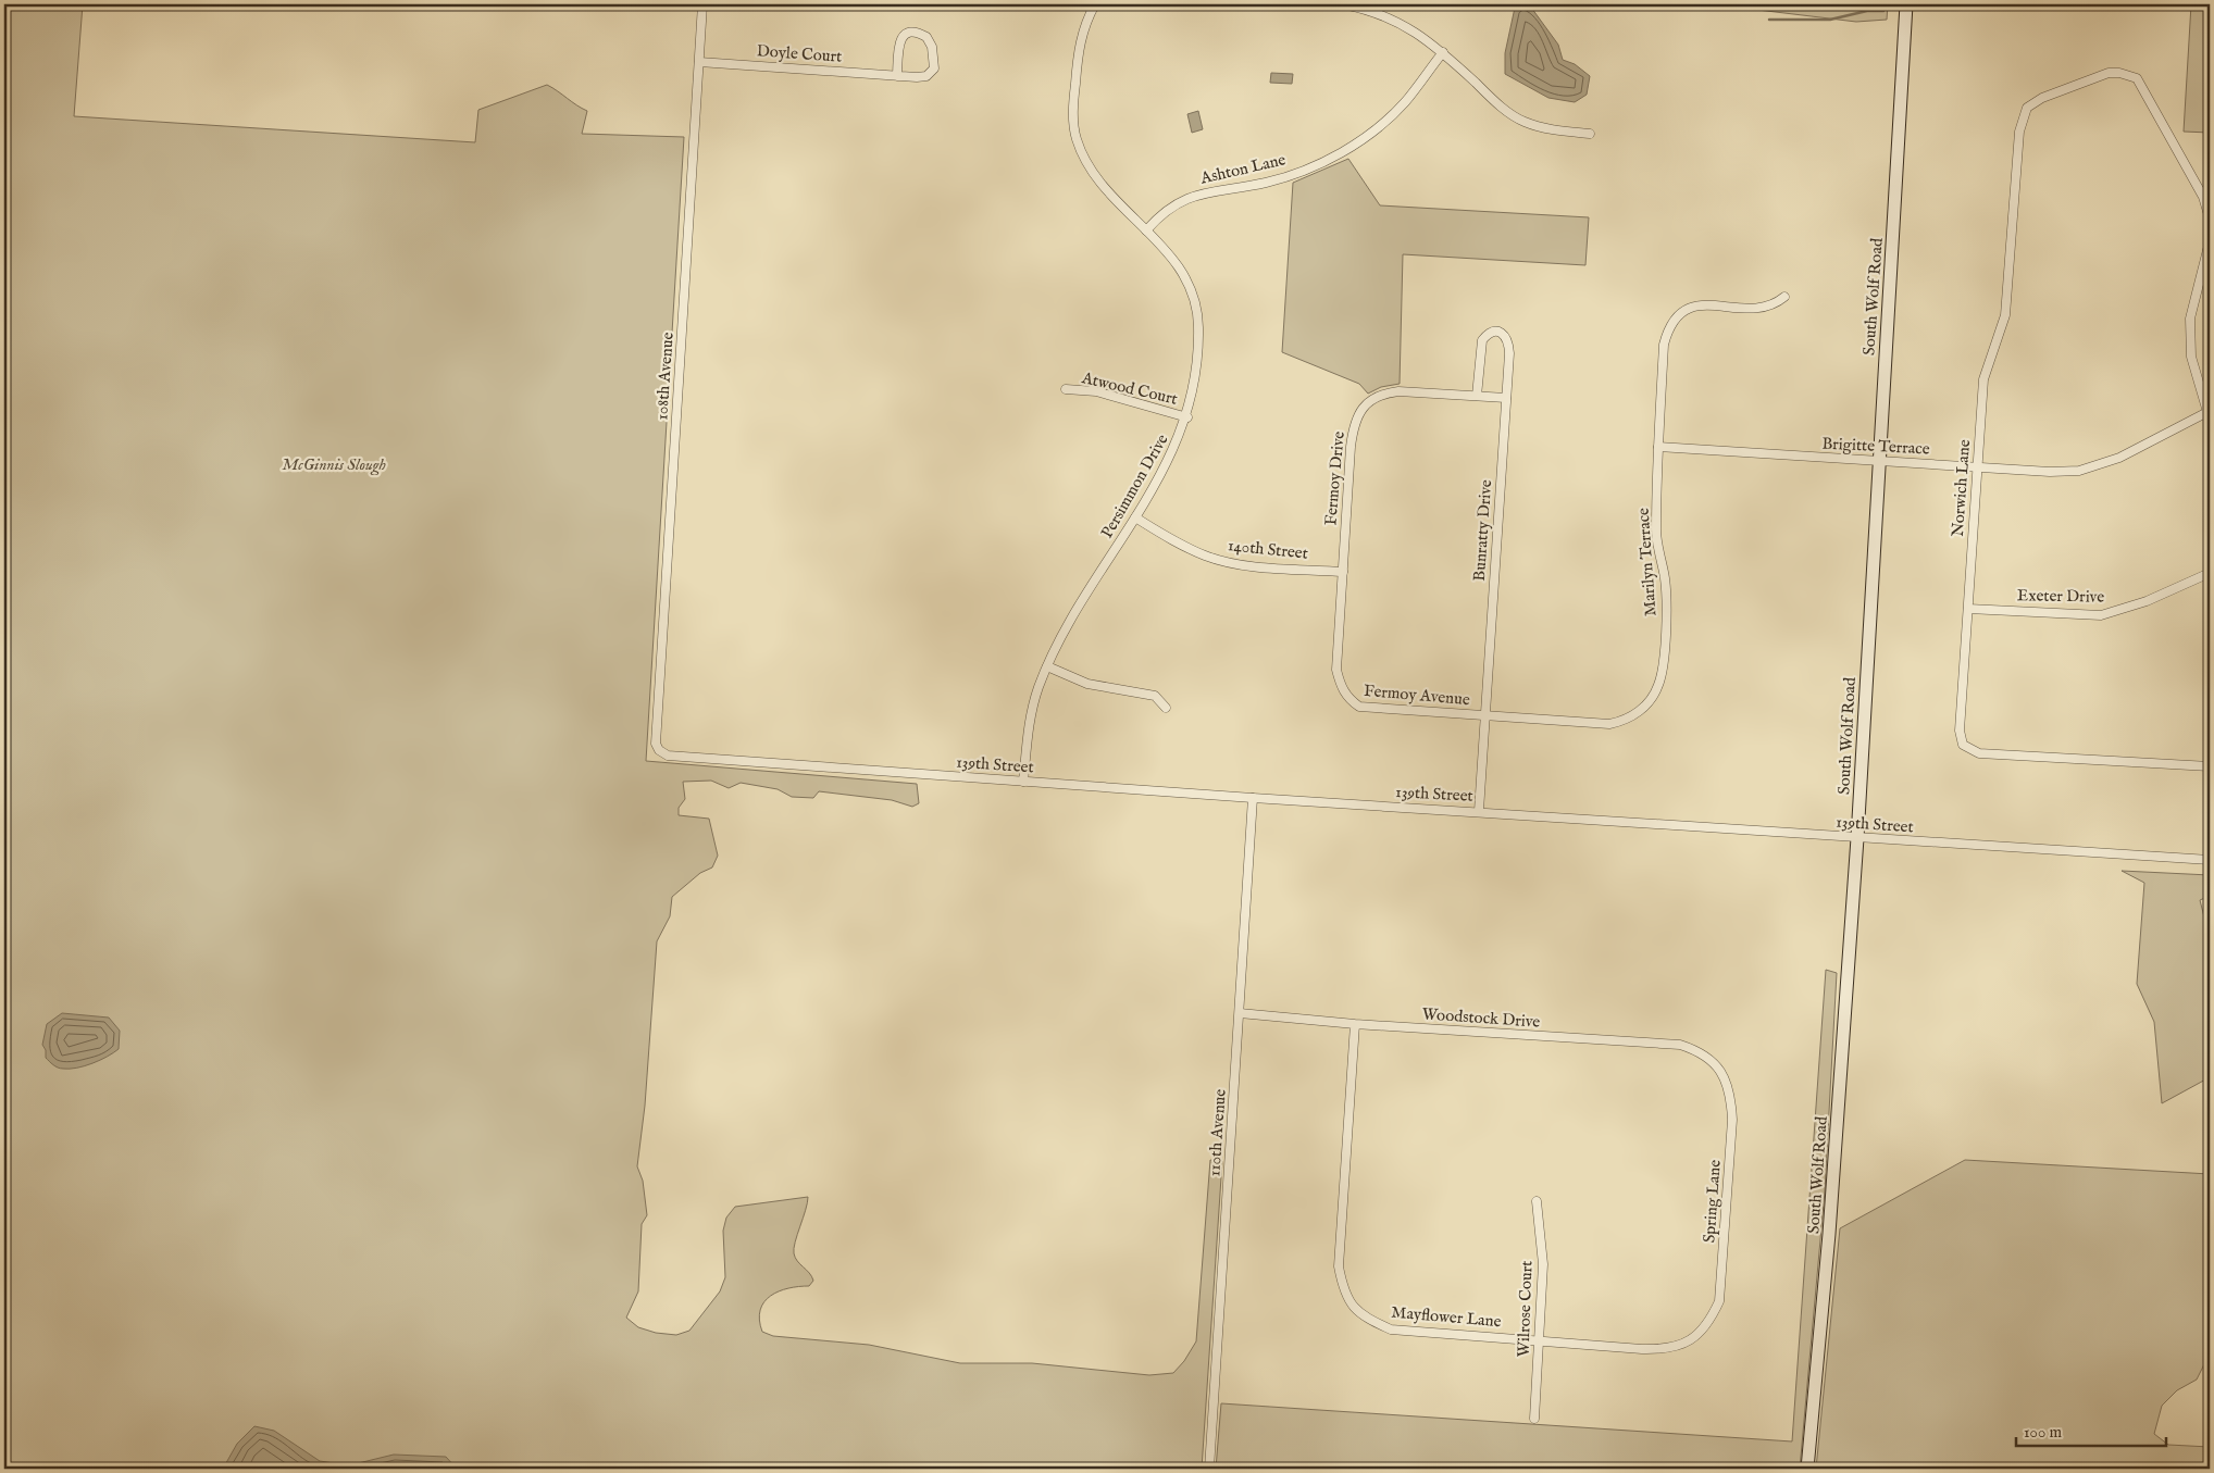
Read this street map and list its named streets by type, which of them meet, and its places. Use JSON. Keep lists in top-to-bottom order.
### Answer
{
  "streets": {
    "main road": ["South Wolf Road"],
    "street": [
      "Doyle Court",
      "Ashton Lane",
      "108th Avenue",
      "Atwood Court",
      "Brigitte Terrace",
      "Fermoy Drive",
      "Persimmon Drive",
      "Norwich Lane",
      "Bunratty Drive",
      "140th Street",
      "Marilyn Terrace",
      "Exeter Drive",
      "Fermoy Avenue",
      "139th Street",
      "Woodstock Drive",
      "110th Avenue",
      "Spring Lane",
      "Wilrose Court",
      "Mayflower Lane"
    ]
  },
  "crossings": [
    ["Doyle Court", "108th Avenue"],
    ["Ashton Lane", "Persimmon Drive"],
    ["South Wolf Road", "Brigitte Terrace"],
    ["South Wolf Road", "139th Street"],
    ["108th Avenue", "139th Street"],
    ["Atwood Court", "Persimmon Drive"],
    ["Brigitte Terrace", "Norwich Lane"],
    ["Brigitte Terrace", "Marilyn Terrace"],
    ["Fermoy Drive", "Bunratty Drive"],
    ["Fermoy Drive", "140th Street"],
    ["Fermoy Drive", "Fermoy Avenue"],
    ["Persimmon Drive", "140th Street"],
    ["Persimmon Drive", "139th Street"],
    ["Norwich Lane", "Exeter Drive"],
    ["Bunratty Drive", "Marilyn Terrace"],
    ["Bunratty Drive", "Fermoy Avenue"],
    ["Bunratty Drive", "139th Street"],
    ["140th Street", "Fermoy Avenue"],
    ["Marilyn Terrace", "Fermoy Avenue"],
    ["139th Street", "110th Avenue"],
    ["Woodstock Drive", "110th Avenue"],
    ["Woodstock Drive", "Spring Lane"],
    ["Woodstock Drive", "Mayflower Lane"],
    ["Spring Lane", "Mayflower Lane"],
    ["Wilrose Court", "Mayflower Lane"]
  ],
  "parks": ["McGinnis Slough"],
  "scale_bar": "100 m"
}
